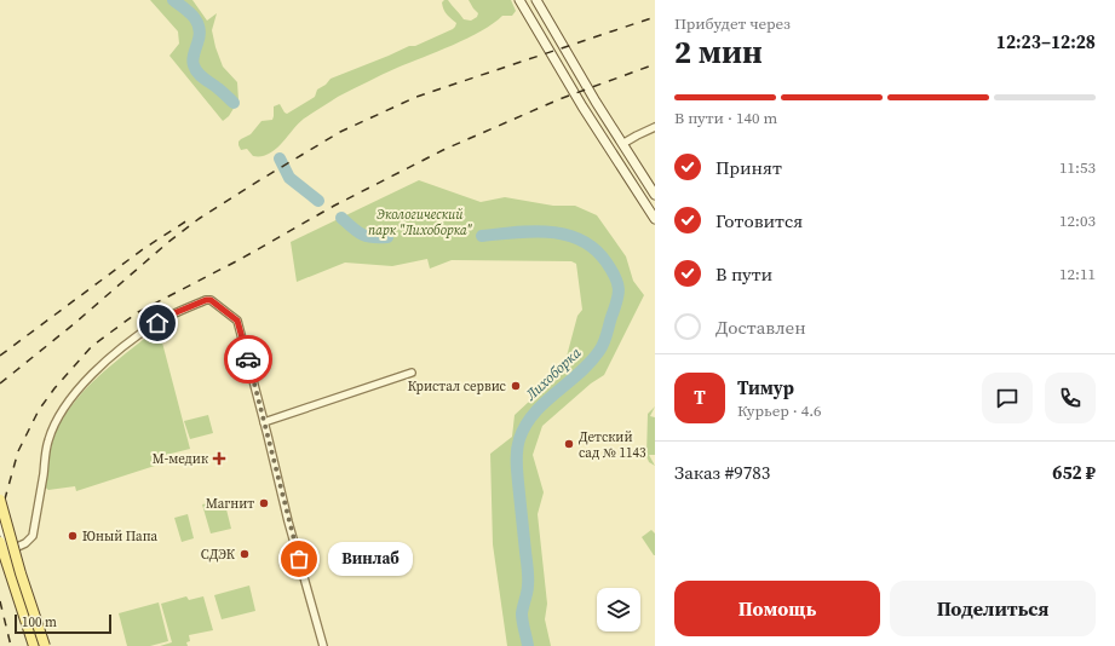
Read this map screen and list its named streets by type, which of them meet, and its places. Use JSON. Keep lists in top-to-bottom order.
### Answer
{
  "water": ["Лихоборка"],
  "parks": ["Экологический парк \"Лихоборка\""],
  "places": {
    "other": [
      "Кристал сервис",
      "Детский сад № 1143",
      "Магнит",
      "Юный Папа",
      "СДЭК",
      "Винлаб"
    ],
    "health": ["М-медик"]
  },
  "scale_bar": "100 m",
  "page": {
    "heading": ["2 мин", "Прибудет через", "12:23–12:28"],
    "panel": [
      "Тимур",
      "Курьер · 4.6",
      "Заказ #9783",
      "652 ₽"
    ],
    "bar": "В пути · 140 m",
    "list": [
      ["Принят", "11:53"],
      ["Готовится", "12:03"],
      ["В пути", "12:11"],
      "Доставлен"
    ],
    "round": "Т",
    "bubble": "Винлаб",
    "buttons": ["Помощь", "Поделиться"],
    "scale": "100 m"
  }
}
